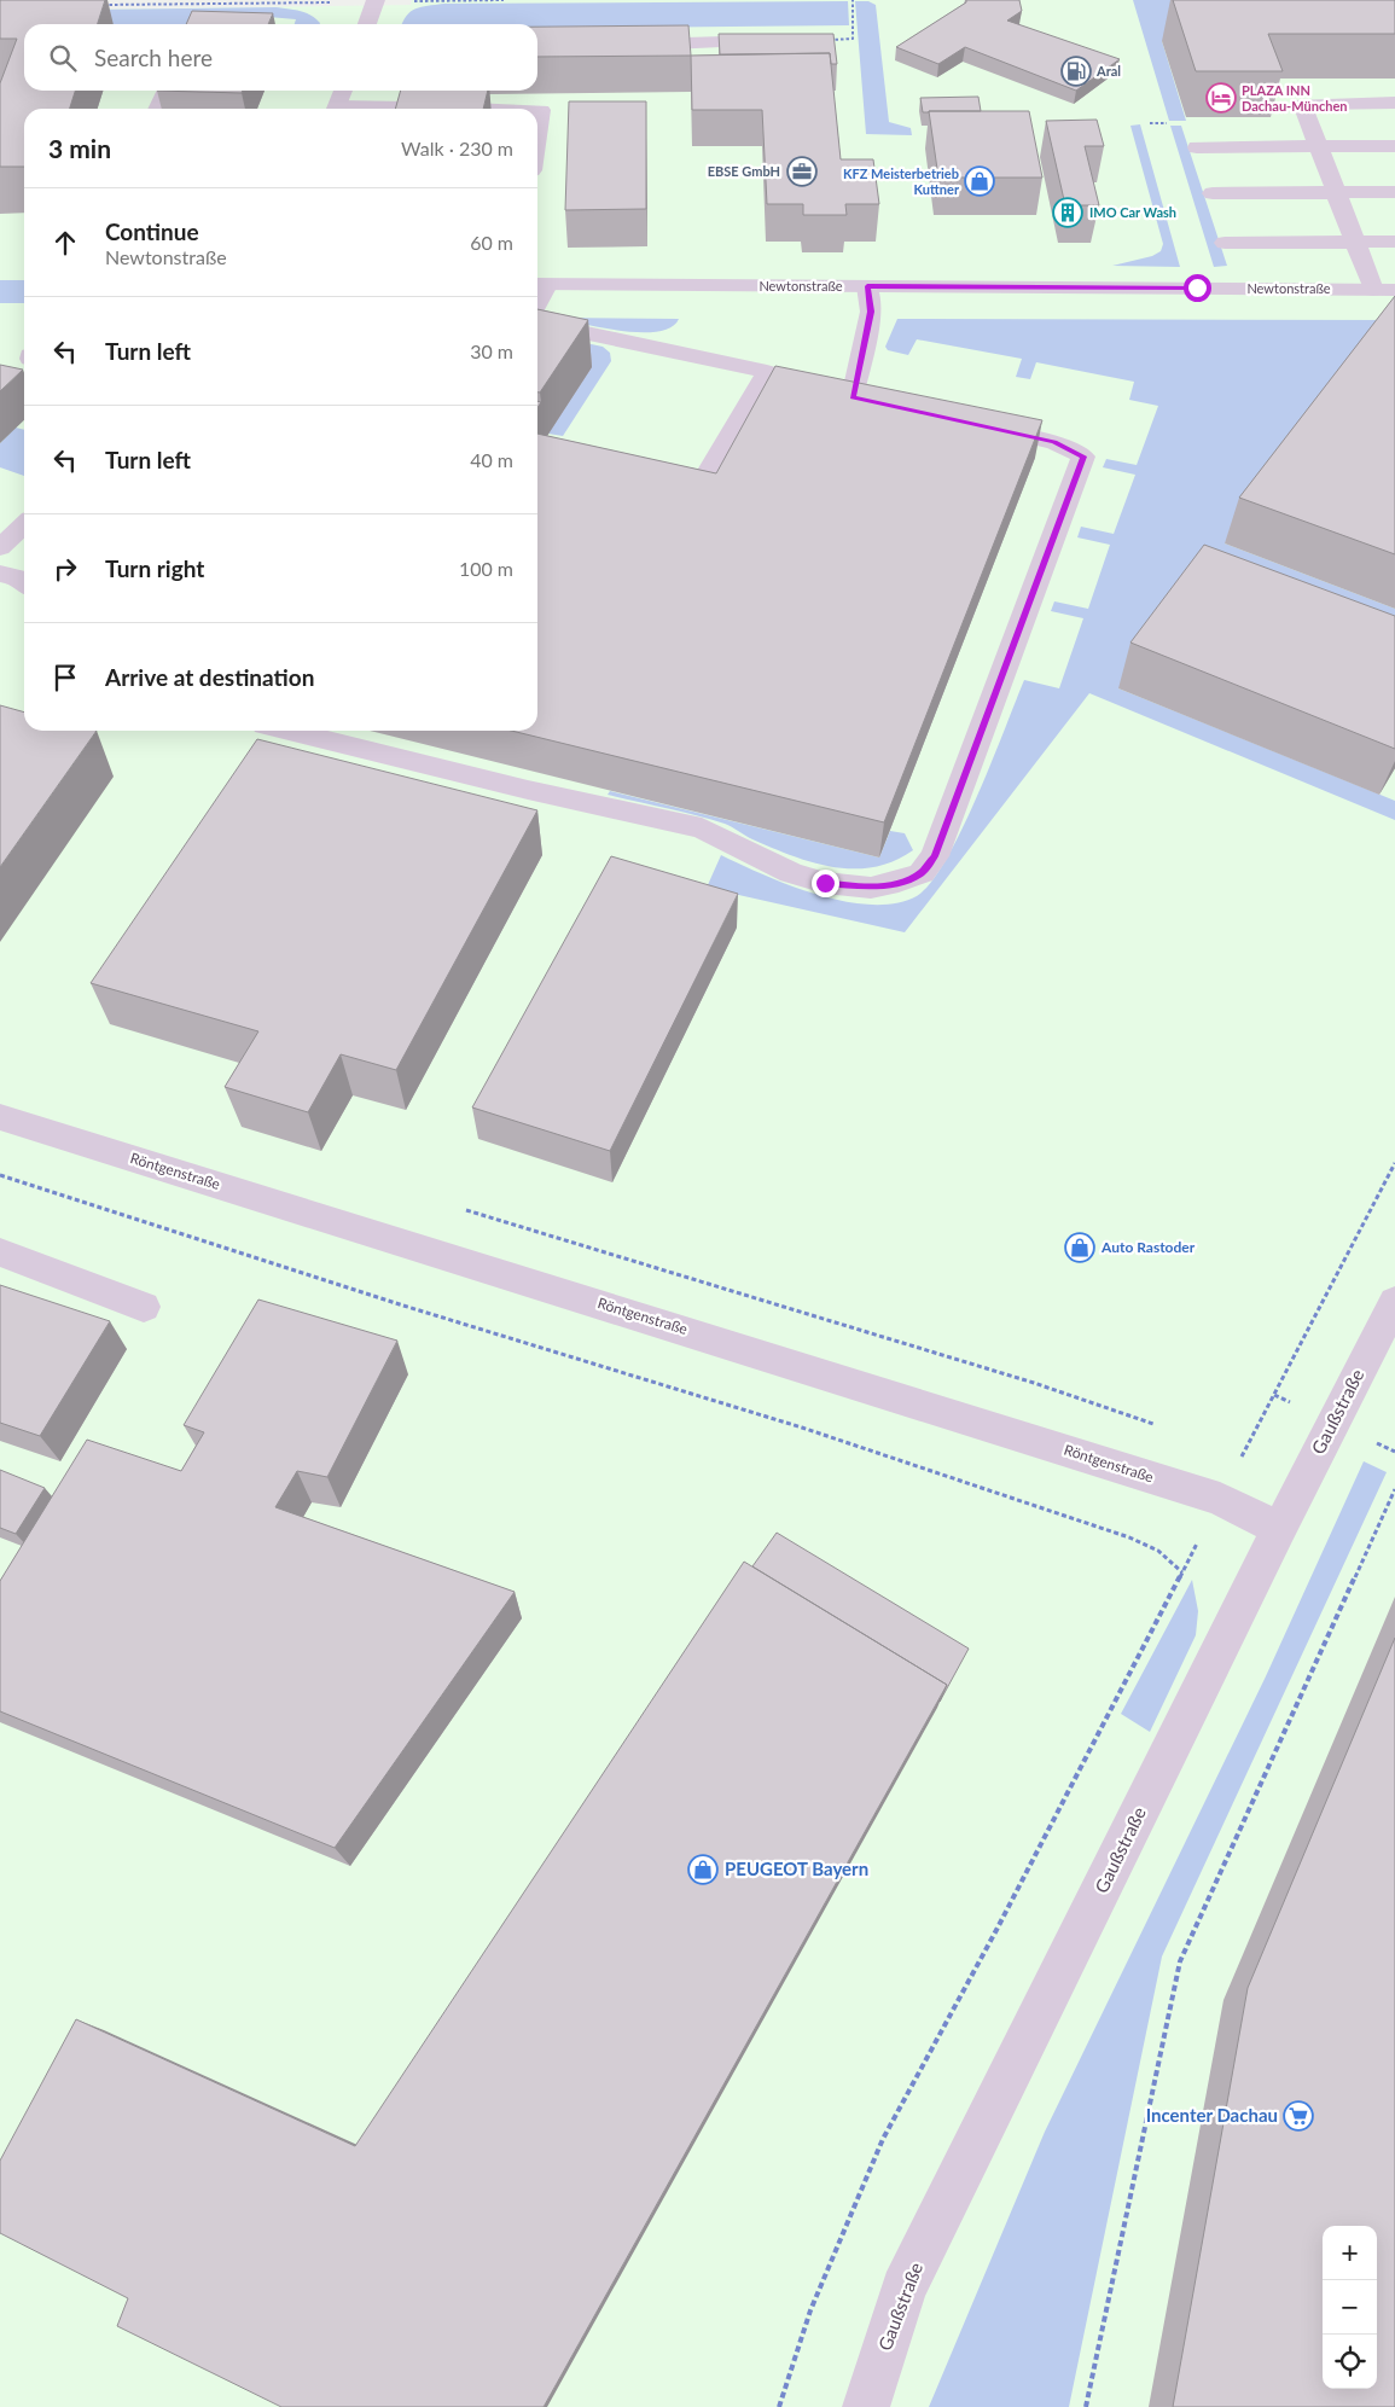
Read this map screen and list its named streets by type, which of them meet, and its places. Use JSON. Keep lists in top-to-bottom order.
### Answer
{
  "streets": {
    "street": ["Newtonstraße", "Röntgenstraße", "Gaußstraße"]
  },
  "crossings": [
    ["Röntgenstraße", "Gaußstraße"]
  ],
  "places": {
    "fuel station": ["Aral"],
    "hotel": ["PLAZA INN Dachau-München"],
    "office": ["EBSE GmbH"],
    "shop": ["KFZ Meisterbetrieb Kuttner", "Auto Rastoder", "PEUGEOT Bayern"],
    "building": ["IMO Car Wash"],
    "supermarket": ["Incenter Dachau"]
  },
  "page": {
    "search": "Search here",
    "heading": ["3 min", "Walk · 230 m"],
    "list": [
      ["Continue", "Newtonstraße", "60 m"],
      ["Turn left", "30 m"],
      ["Turn left", "40 m"],
      ["Turn right", "100 m"],
      "Arrive at destination"
    ],
    "map_buttons": ["+", "−"]
  }
}
